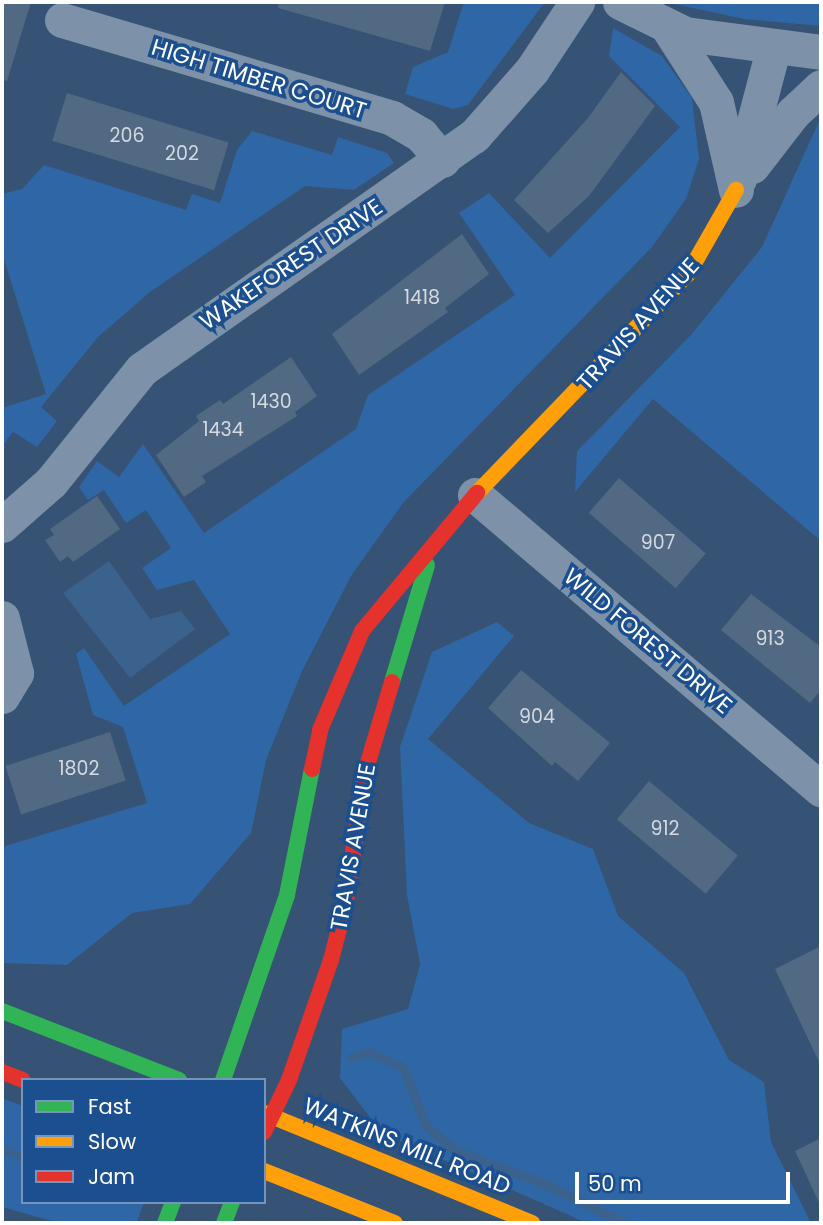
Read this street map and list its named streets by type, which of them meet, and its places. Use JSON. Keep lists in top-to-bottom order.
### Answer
{
  "streets": {
    "street": [
      "HIGH TIMBER COURT",
      "WAKEFOREST DRIVE",
      "TRAVIS AVENUE",
      "WILD FOREST DRIVE",
      "WATKINS MILL ROAD"
    ]
  },
  "crossings": [
    ["HIGH TIMBER COURT", "WAKEFOREST DRIVE"],
    ["TRAVIS AVENUE", "WILD FOREST DRIVE"],
    ["TRAVIS AVENUE", "WATKINS MILL ROAD"]
  ],
  "house_numbers": [
    "206",
    "202",
    "1418",
    "1430",
    "1434",
    "907",
    "913",
    "904",
    "1802",
    "912"
  ],
  "legend": ["Fast", "Slow", "Jam"],
  "scale_bar": "50 m"
}
